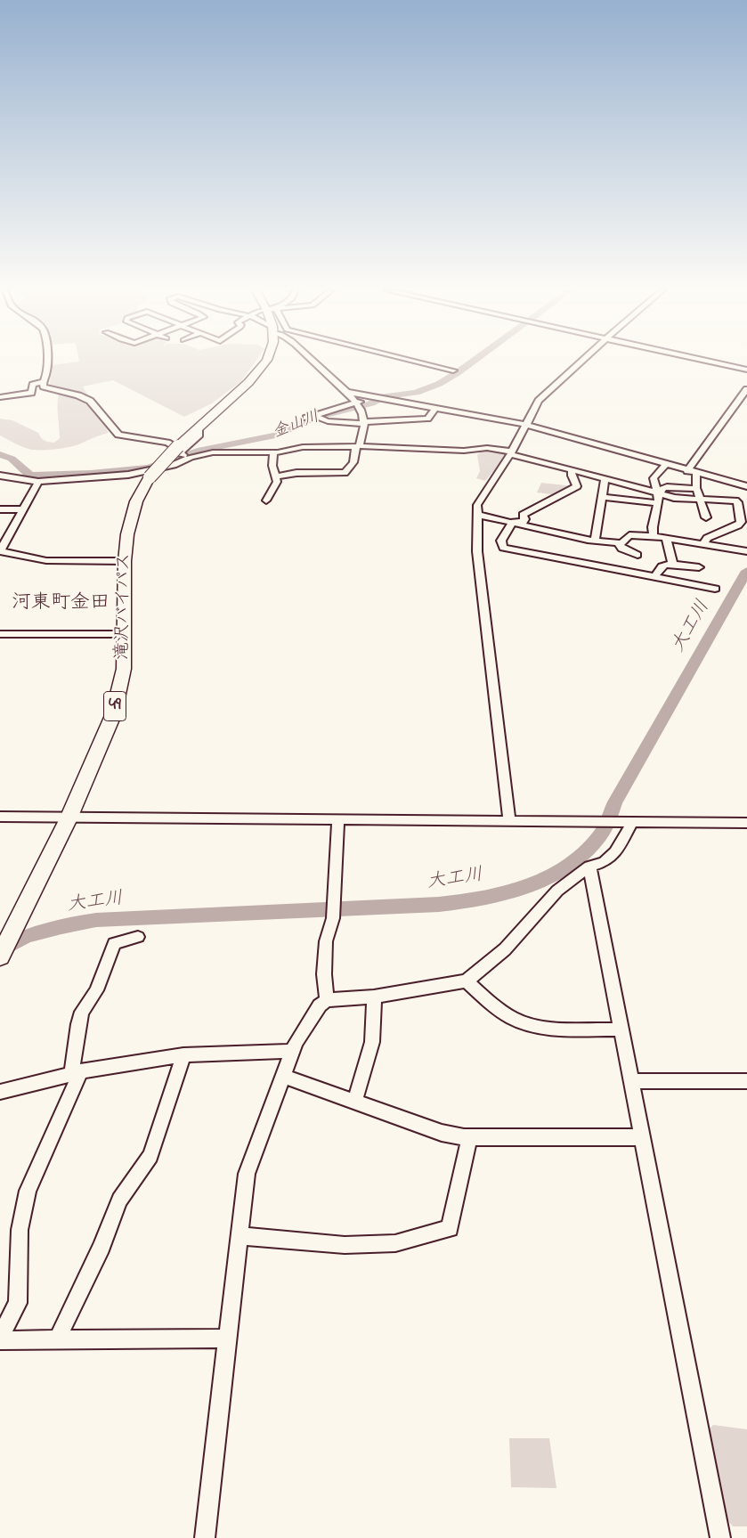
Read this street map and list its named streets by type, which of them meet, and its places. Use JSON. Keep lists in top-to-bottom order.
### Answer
{
  "streets": {
    "highway": ["滝沢バイパス", "49"]
  },
  "districts": ["河東町金田"],
  "water": ["金山川", "大工川"]
}
